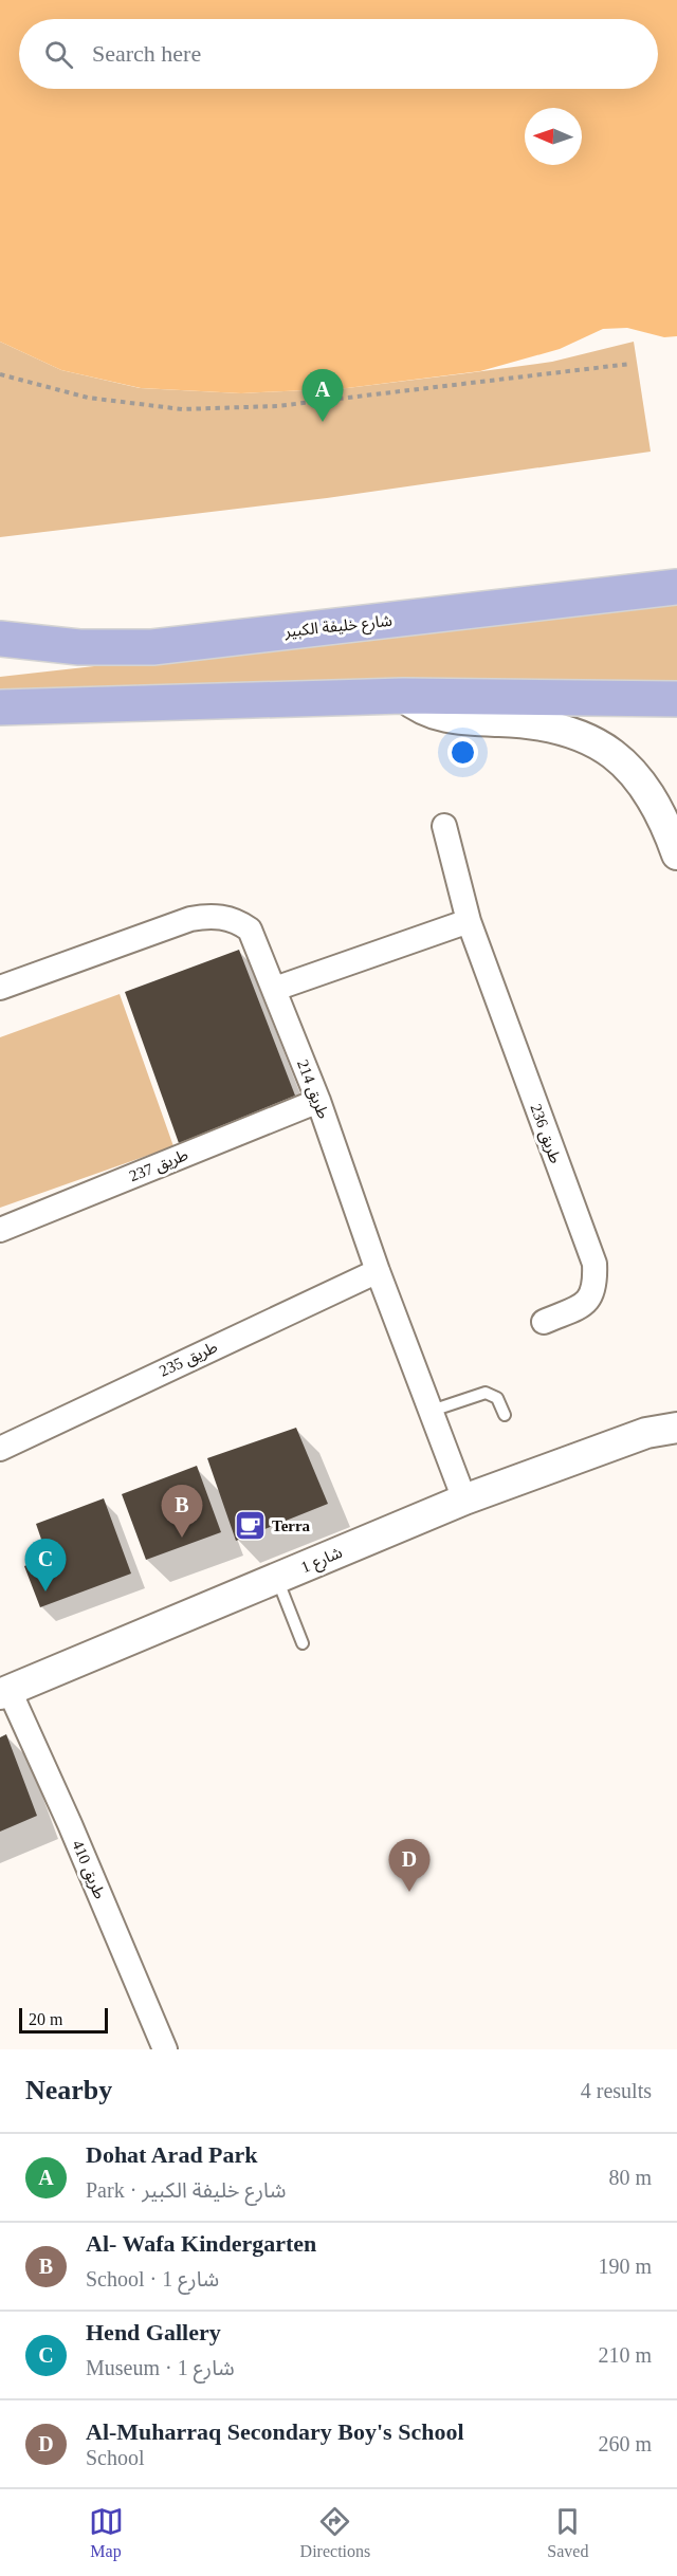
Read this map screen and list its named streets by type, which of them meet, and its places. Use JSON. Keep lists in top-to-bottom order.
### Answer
{
  "streets": {
    "main road": ["شارع خليفة الكبير"],
    "street": [
      "طريق 214",
      "طريق 236",
      "طريق 237",
      "طريق 235",
      "شارع 1",
      "طريق 410"
    ]
  },
  "crossings": [
    ["طريق 214", "طريق 237"],
    ["طريق 214", "طريق 235"],
    ["طريق 214", "شارع 1"],
    ["شارع 1", "طريق 410"]
  ],
  "places": {
    "cafe": ["Terra"]
  },
  "scale_bar": "20 m",
  "north": "left",
  "page": {
    "search": "Search here",
    "pins": [
      "A",
      "B",
      "C",
      "D"
    ],
    "scale": "20 m",
    "heading": ["Nearby", "4 results"],
    "list": [
      {
        "mark": "A",
        "name": "Dohat Arad Park",
        "note": "Park · شارع خليفة الكبير",
        "value": "80 m"
      },
      {
        "mark": "B",
        "name": "Al- Wafa Kindergarten",
        "note": "School · شارع 1",
        "value": "190 m"
      },
      {
        "mark": "C",
        "name": "Hend Gallery",
        "note": "Museum · شارع 1",
        "value": "210 m"
      },
      {
        "mark": "D",
        "name": "Al-Muharraq Secondary Boy's School",
        "note": "School",
        "value": "260 m"
      }
    ],
    "nav": ["Map", "Directions", "Saved"]
  }
}
